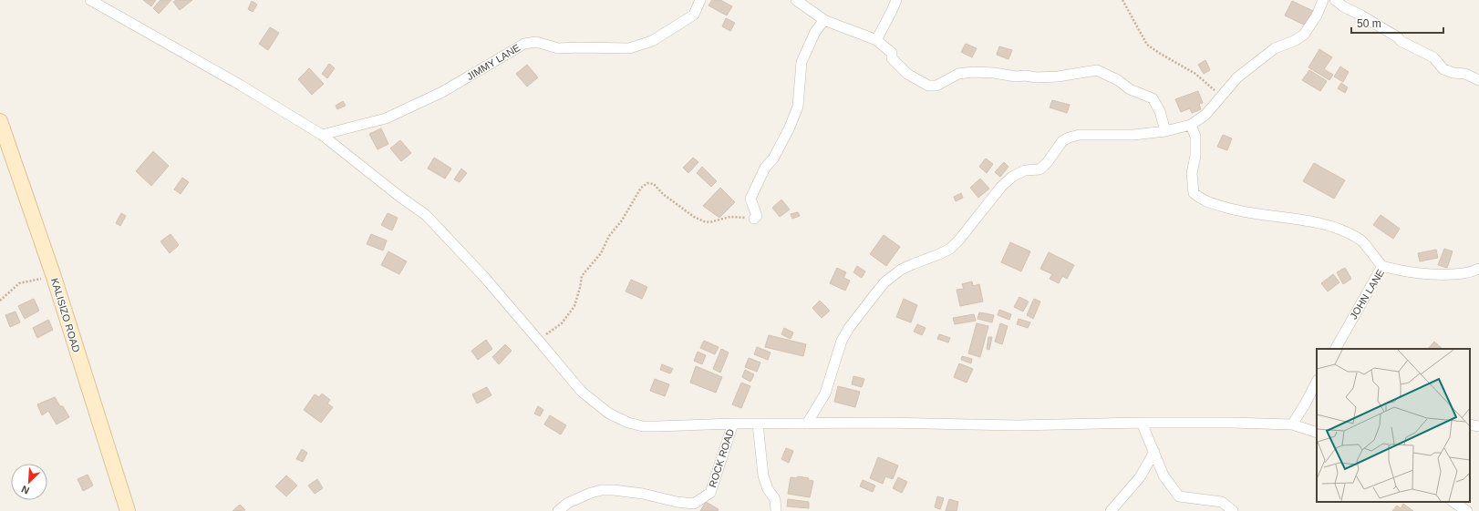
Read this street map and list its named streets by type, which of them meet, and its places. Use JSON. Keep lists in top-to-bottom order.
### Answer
{
  "streets": {
    "street": [
      "JIMMY LANE",
      "JOHN LANE",
      "KALISIZO ROAD",
      "ROCK ROAD"
    ]
  },
  "scale_bar": "50 m",
  "north": "bottom left"
}
